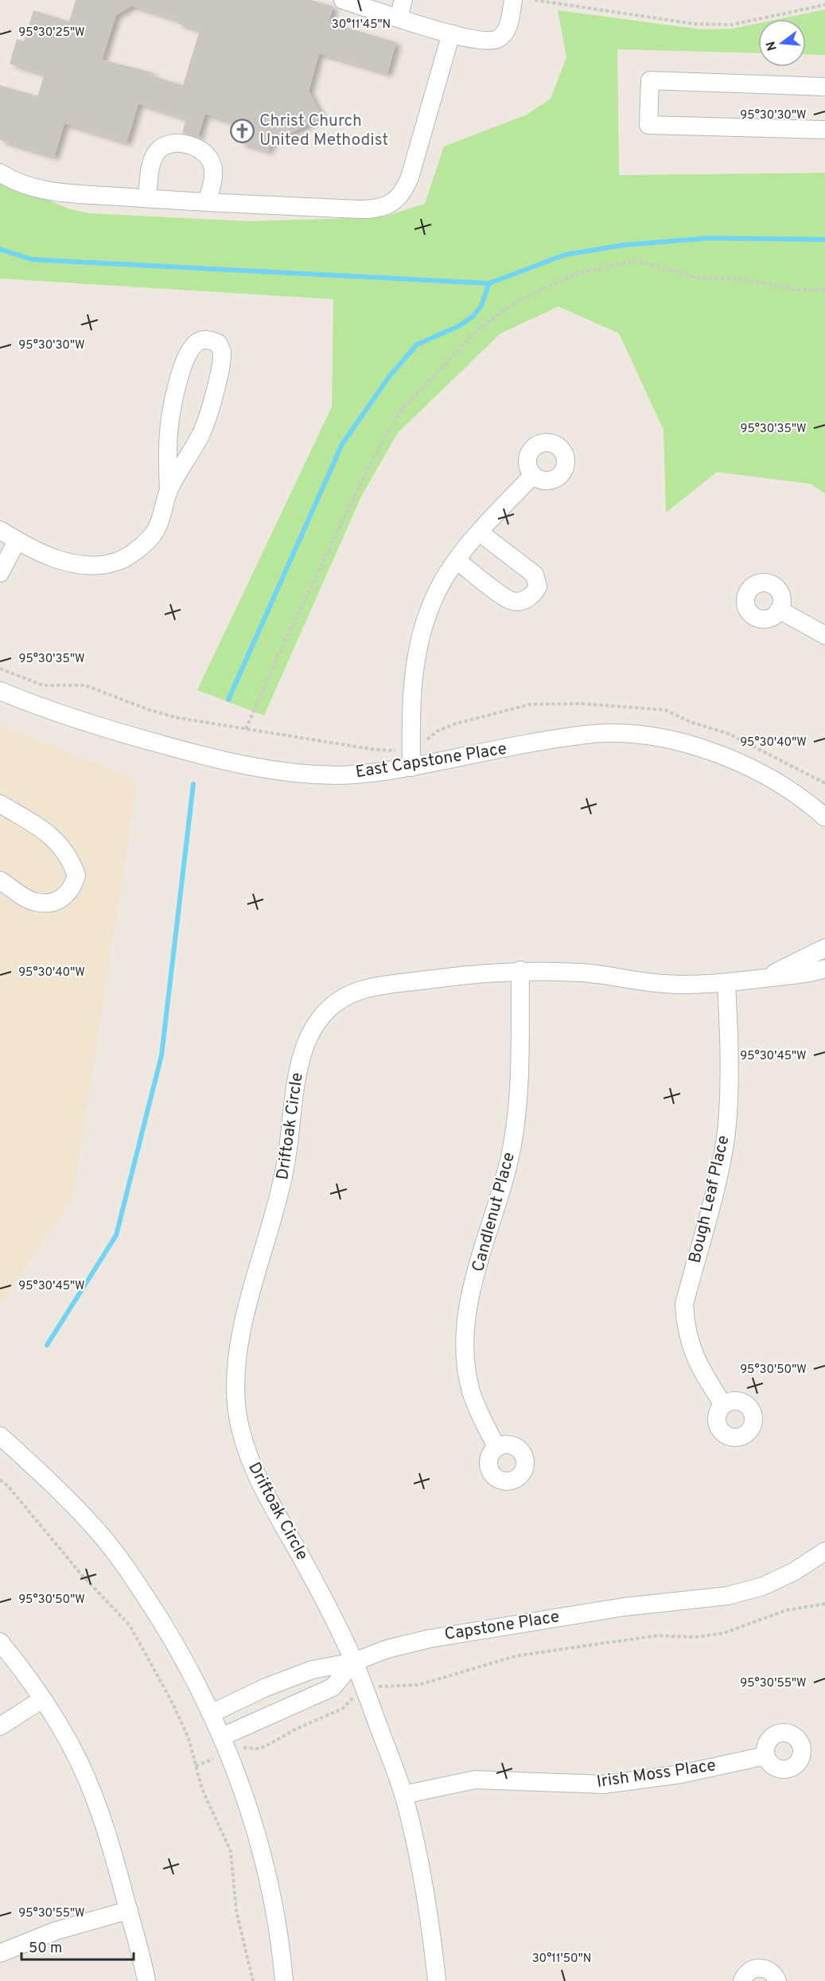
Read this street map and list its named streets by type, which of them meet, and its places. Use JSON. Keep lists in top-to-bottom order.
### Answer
{
  "streets": {
    "street": [
      "East Capstone Place",
      "Driftoak Circle",
      "Bough Leaf Place",
      "Candlenut Place",
      "Capstone Place",
      "Irish Moss Place"
    ]
  },
  "crossings": [
    ["Driftoak Circle", "Bough Leaf Place"],
    ["Driftoak Circle", "Candlenut Place"],
    ["Driftoak Circle", "Capstone Place"],
    ["Driftoak Circle", "Irish Moss Place"]
  ],
  "places": {
    "church": ["Christ Church United Methodist"]
  },
  "scale_bar": "50 m",
  "north": "left",
  "coordinates": [
    "30°11'45\"N",
    "95°30'25\"W",
    "95°30'30\"W",
    "95°30'35\"W",
    "95°30'40\"W",
    "95°30'45\"W",
    "95°30'50\"W",
    "95°30'55\"W",
    "30°11'50\"N"
  ]
}
